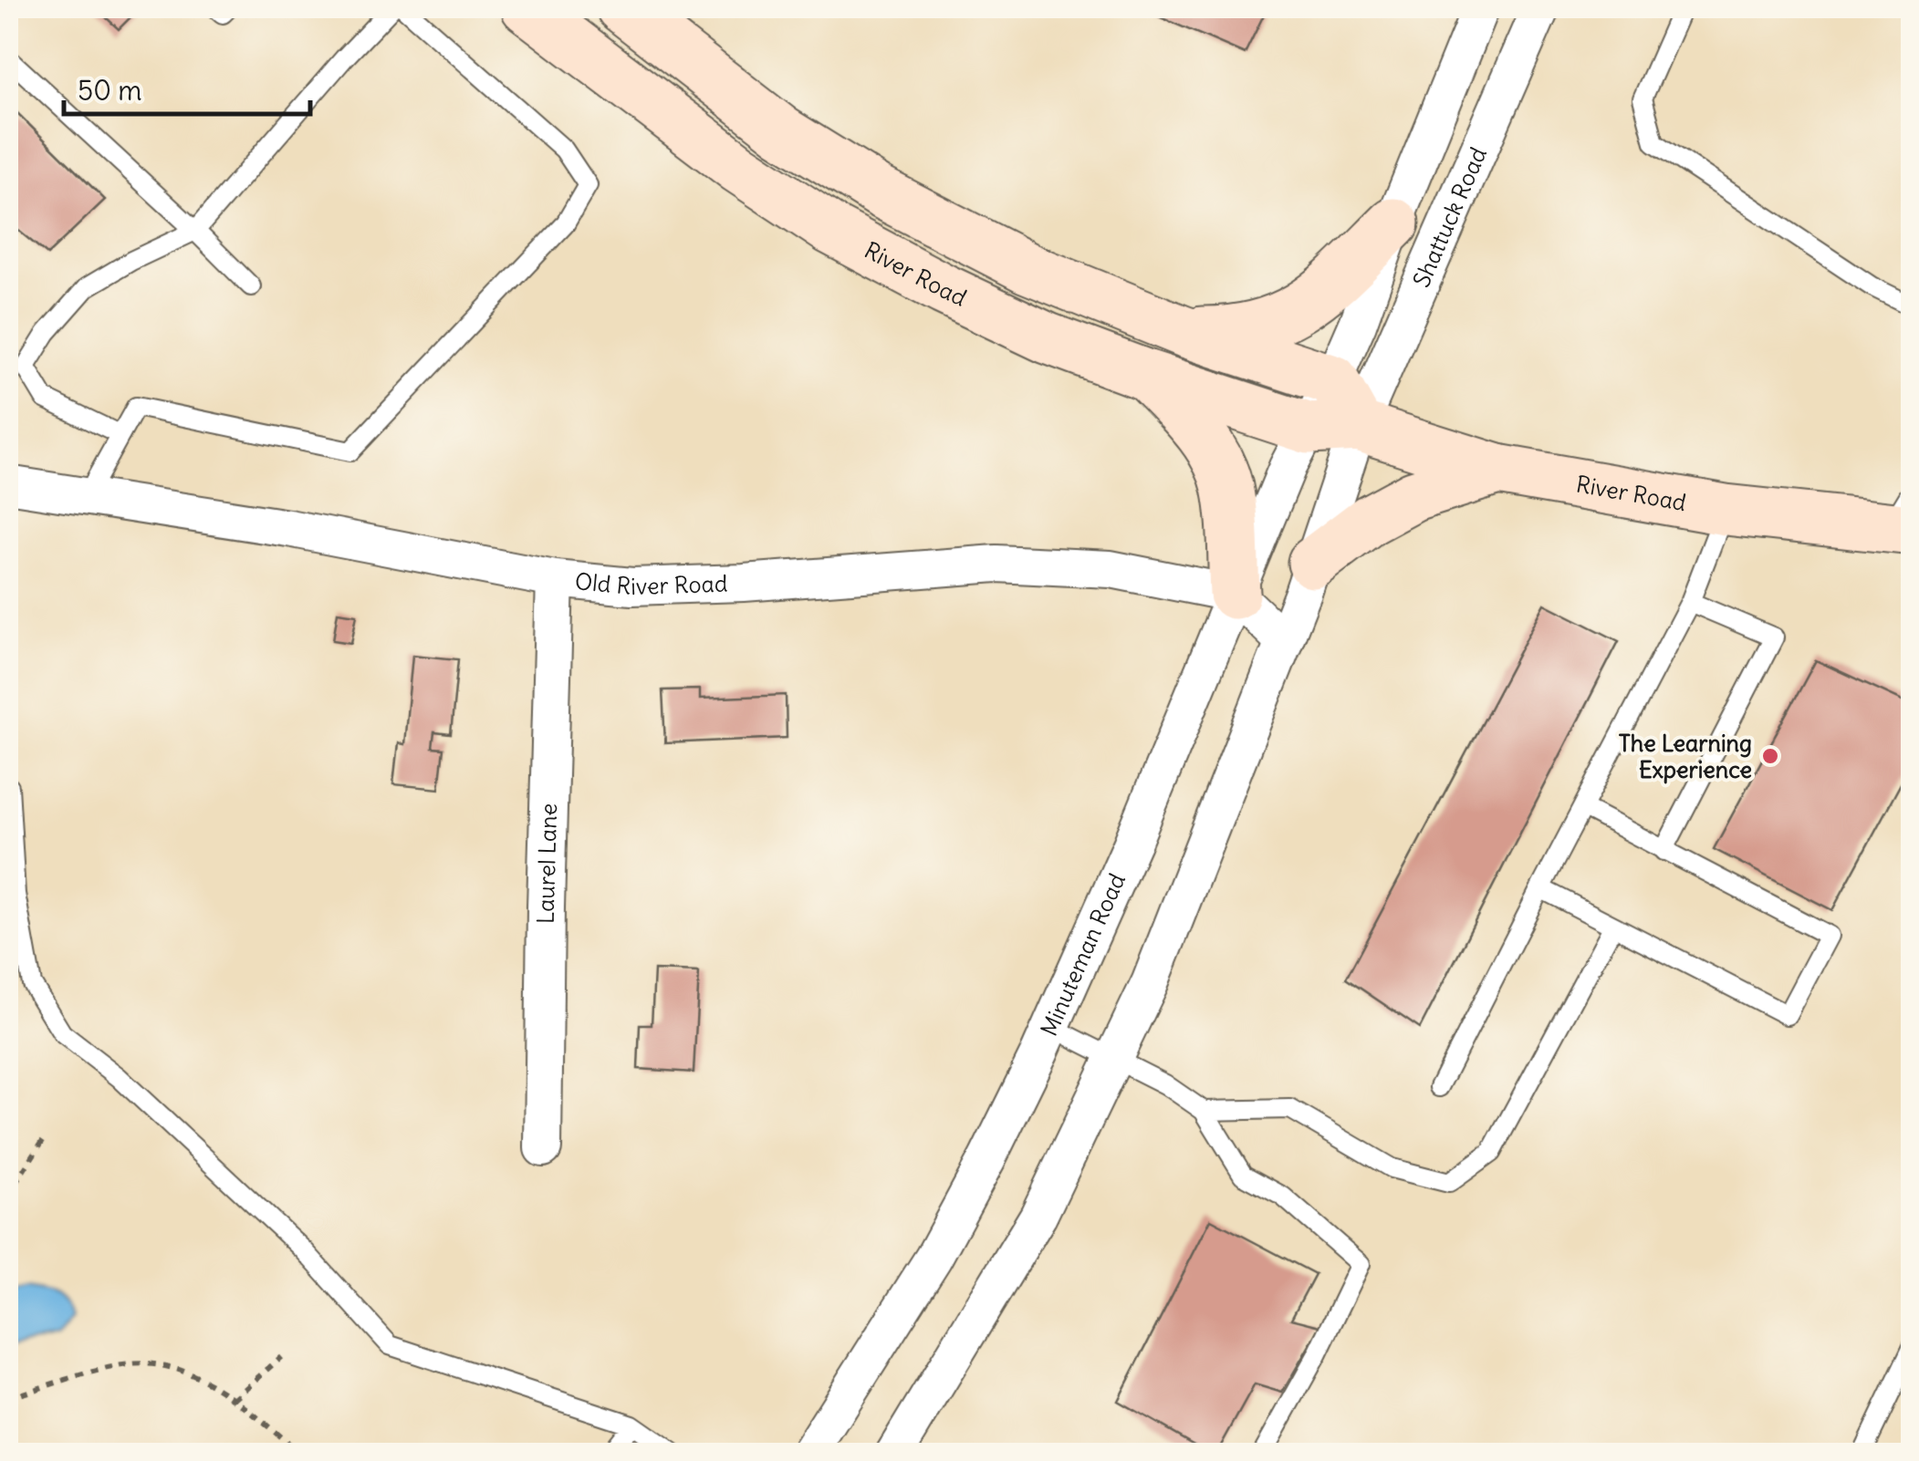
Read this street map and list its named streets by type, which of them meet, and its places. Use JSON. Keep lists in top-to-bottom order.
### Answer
{
  "streets": {
    "main road": ["River Road"],
    "street": [
      "Shattuck Road",
      "Old River Road",
      "Laurel Lane",
      "Minuteman Road"
    ]
  },
  "crossings": [
    ["Shattuck Road", "River Road"],
    ["Shattuck Road", "Minuteman Road"],
    ["River Road", "Minuteman Road"],
    ["Old River Road", "Laurel Lane"],
    ["Old River Road", "Minuteman Road"]
  ],
  "places": ["The Learning Experience"],
  "scale_bar": "50 m"
}
